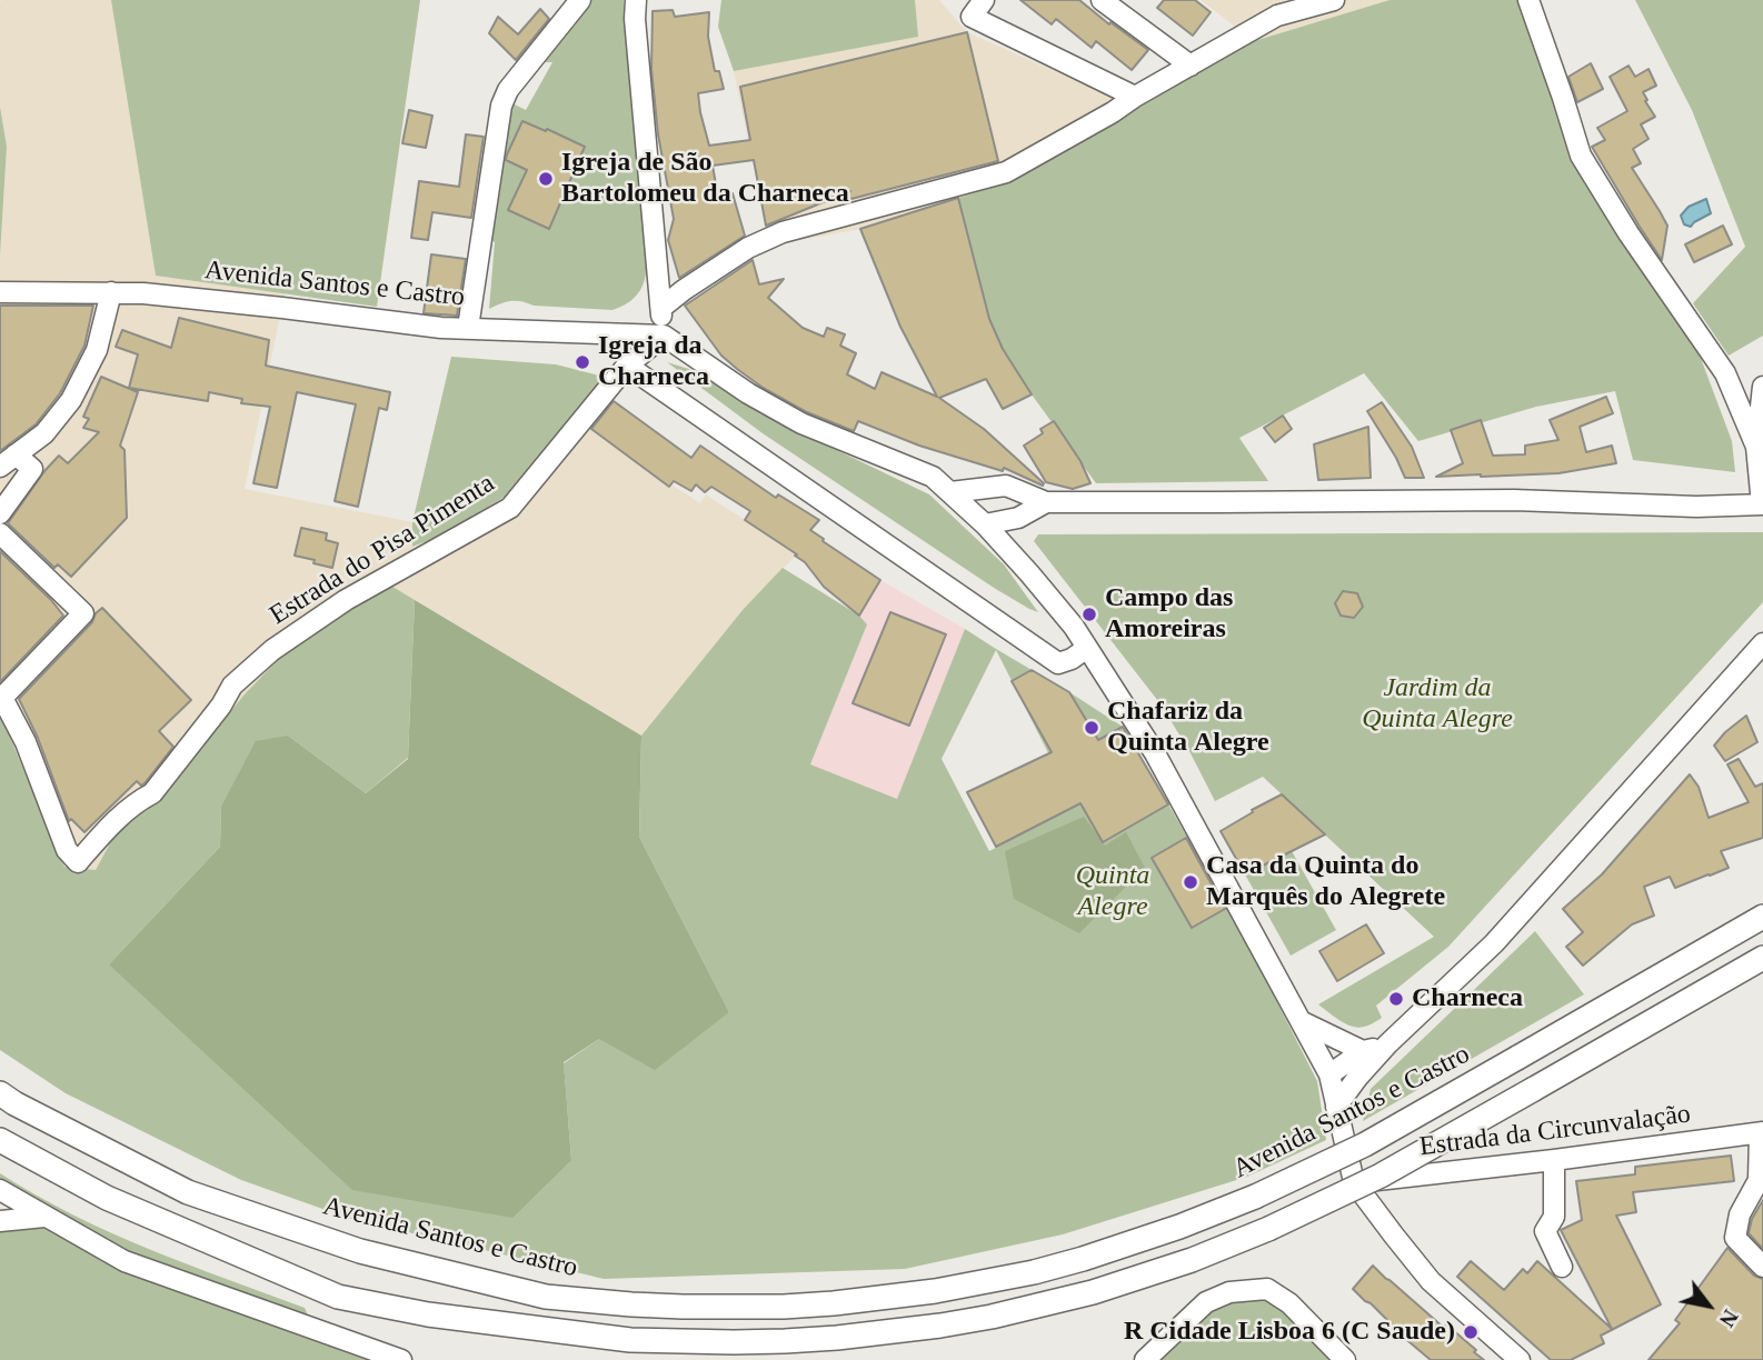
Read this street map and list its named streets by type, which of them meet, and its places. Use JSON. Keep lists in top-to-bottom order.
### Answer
{
  "streets": {
    "main road": ["Avenida Santos e Castro"],
    "street": ["Estrada do Pisa Pimenta", "Estrada da Circunvalação"]
  },
  "crossings": [
    ["Avenida Santos e Castro", "Estrada do Pisa Pimenta"]
  ],
  "parks": ["Jardim da Quinta Alegre", "Quinta Alegre"],
  "places": [
    "Igreja de São Bartolomeu da Charneca",
    "Igreja da Charneca",
    "Campo das Amoreiras",
    "Chafariz da Quinta Alegre",
    "Casa da Quinta do Marquês do Alegrete",
    "Charneca",
    "R Cidade Lisboa 6 (C Saude)"
  ],
  "north": "bottom right"
}
